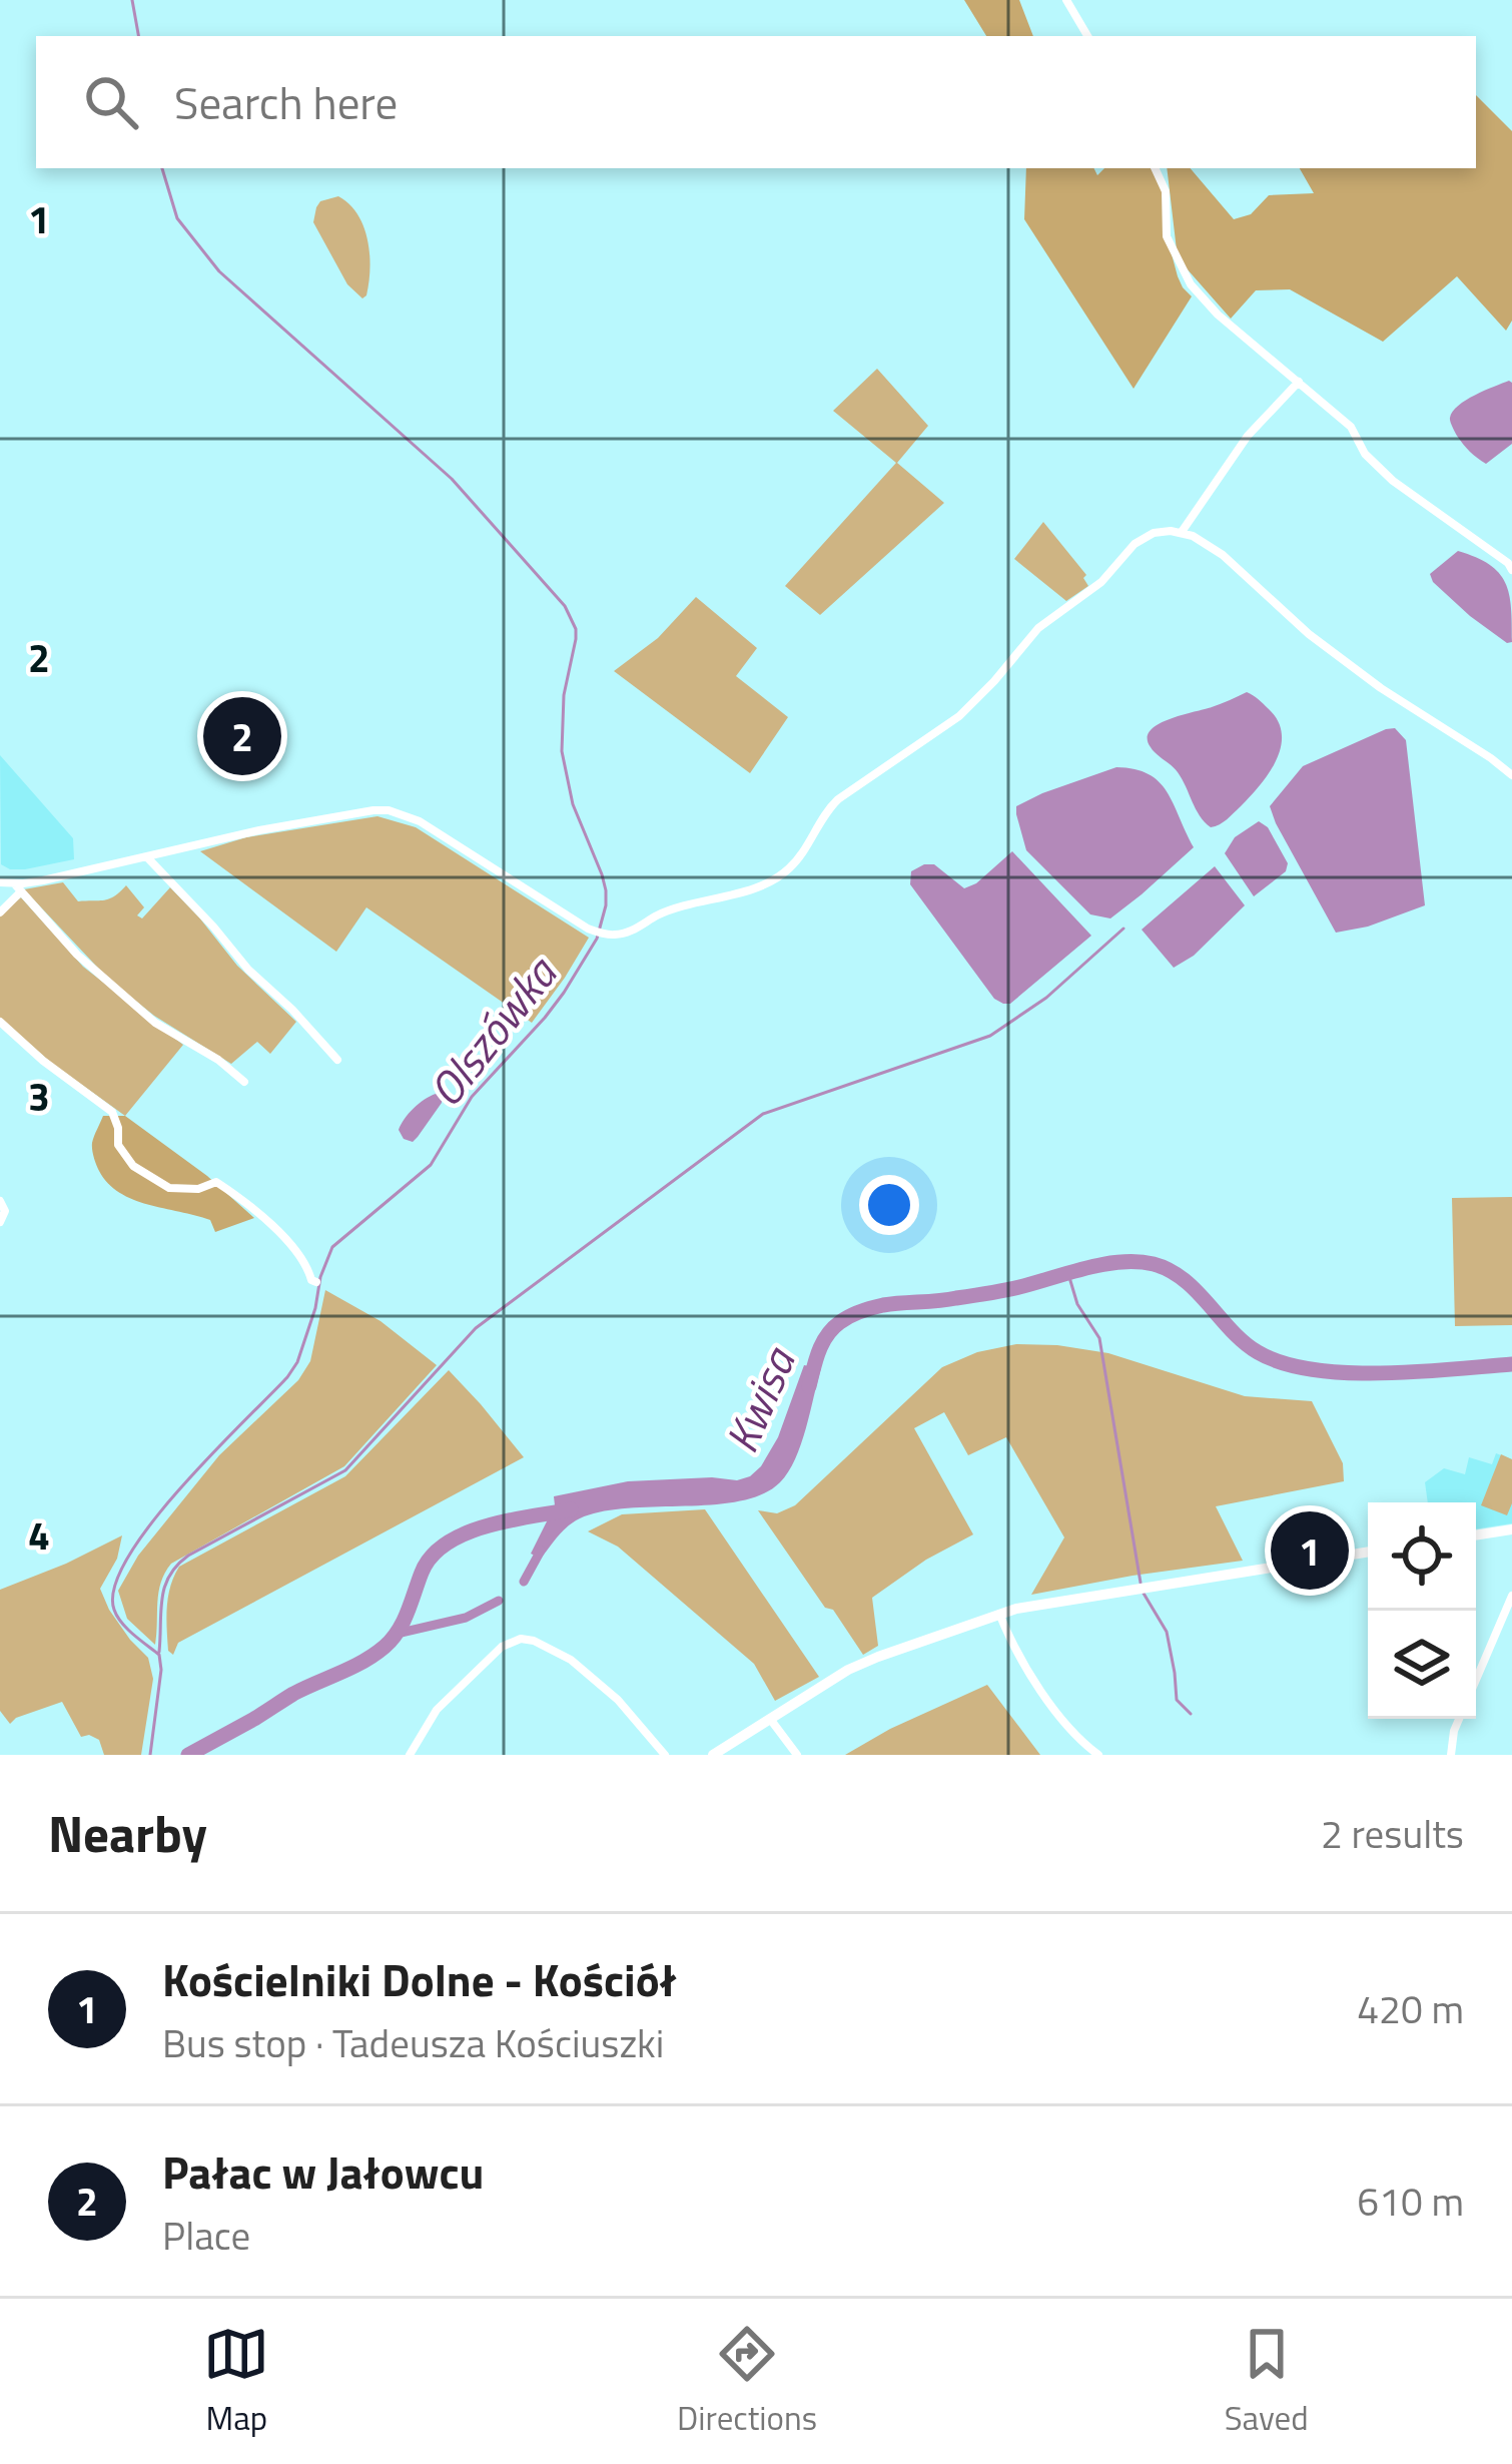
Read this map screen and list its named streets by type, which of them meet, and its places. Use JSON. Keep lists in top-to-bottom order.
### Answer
{
  "water": ["Olszówka", "Kwisa"],
  "page": {
    "search": "Search here",
    "pins": ["2", "1"],
    "heading": ["Nearby", "2 results"],
    "list": [
      {
        "mark": "1",
        "name": "Kościelniki Dolne - Kościół",
        "note": "Bus stop · Tadeusza Kościuszki",
        "value": "420 m"
      },
      {
        "mark": "2",
        "name": "Pałac w Jałowcu",
        "note": "Place",
        "value": "610 m"
      }
    ],
    "nav": ["Map", "Directions", "Saved"]
  },
  "grid": {
    "rows": [
      "1",
      "2",
      "3",
      "4"
    ]
  }
}
